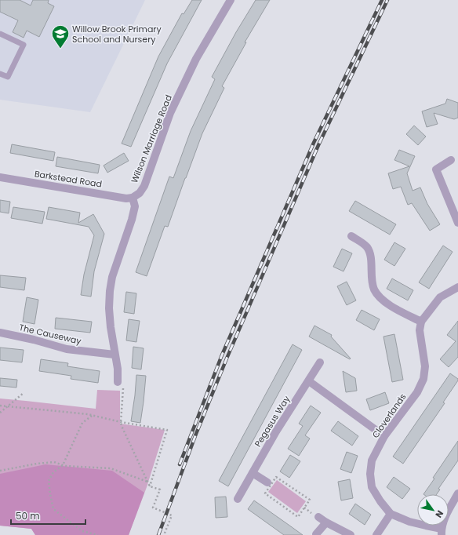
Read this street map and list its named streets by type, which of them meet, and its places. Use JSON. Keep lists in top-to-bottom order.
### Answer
{
  "streets": {
    "street": [
      "Wilson Marriage Road",
      "Barkstead Road",
      "The Causeway",
      "Cloverlands",
      "Pegasus Way"
    ]
  },
  "crossings": [
    ["Wilson Marriage Road", "Barkstead Road"]
  ],
  "places": {
    "school or university": ["Willow Brook Primary School and Nursery"]
  },
  "scale_bar": "50 m",
  "north": "bottom right"
}
